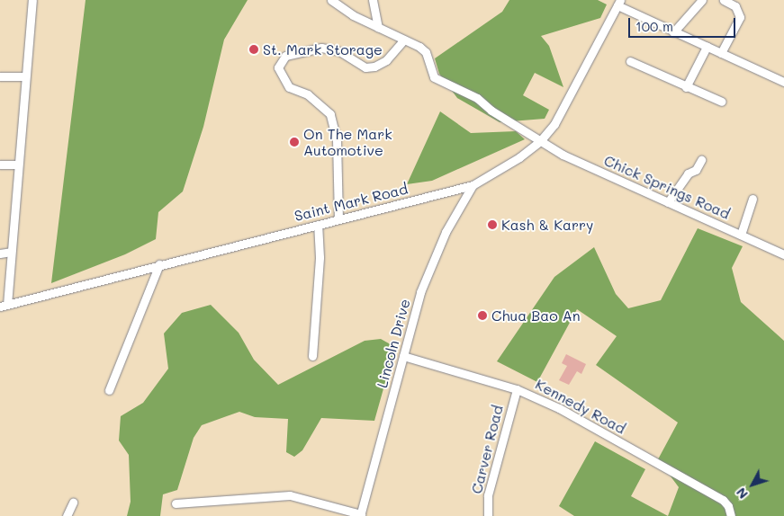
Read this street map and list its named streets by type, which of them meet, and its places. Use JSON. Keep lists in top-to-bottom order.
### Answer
{
  "streets": {
    "street": [
      "Chick Springs Road",
      "Saint Mark Road",
      "Lincoln Drive",
      "Kennedy Road",
      "Carver Road"
    ]
  },
  "crossings": [
    ["Chick Springs Road", "Saint Mark Road"],
    ["Saint Mark Road", "Lincoln Drive"],
    ["Lincoln Drive", "Kennedy Road"],
    ["Kennedy Road", "Carver Road"]
  ],
  "places": [
    "St. Mark Storage",
    "On The Mark Automotive",
    "Kash & Karry",
    "Chua Bao An"
  ],
  "scale_bar": "100 m",
  "north": "bottom left"
}
